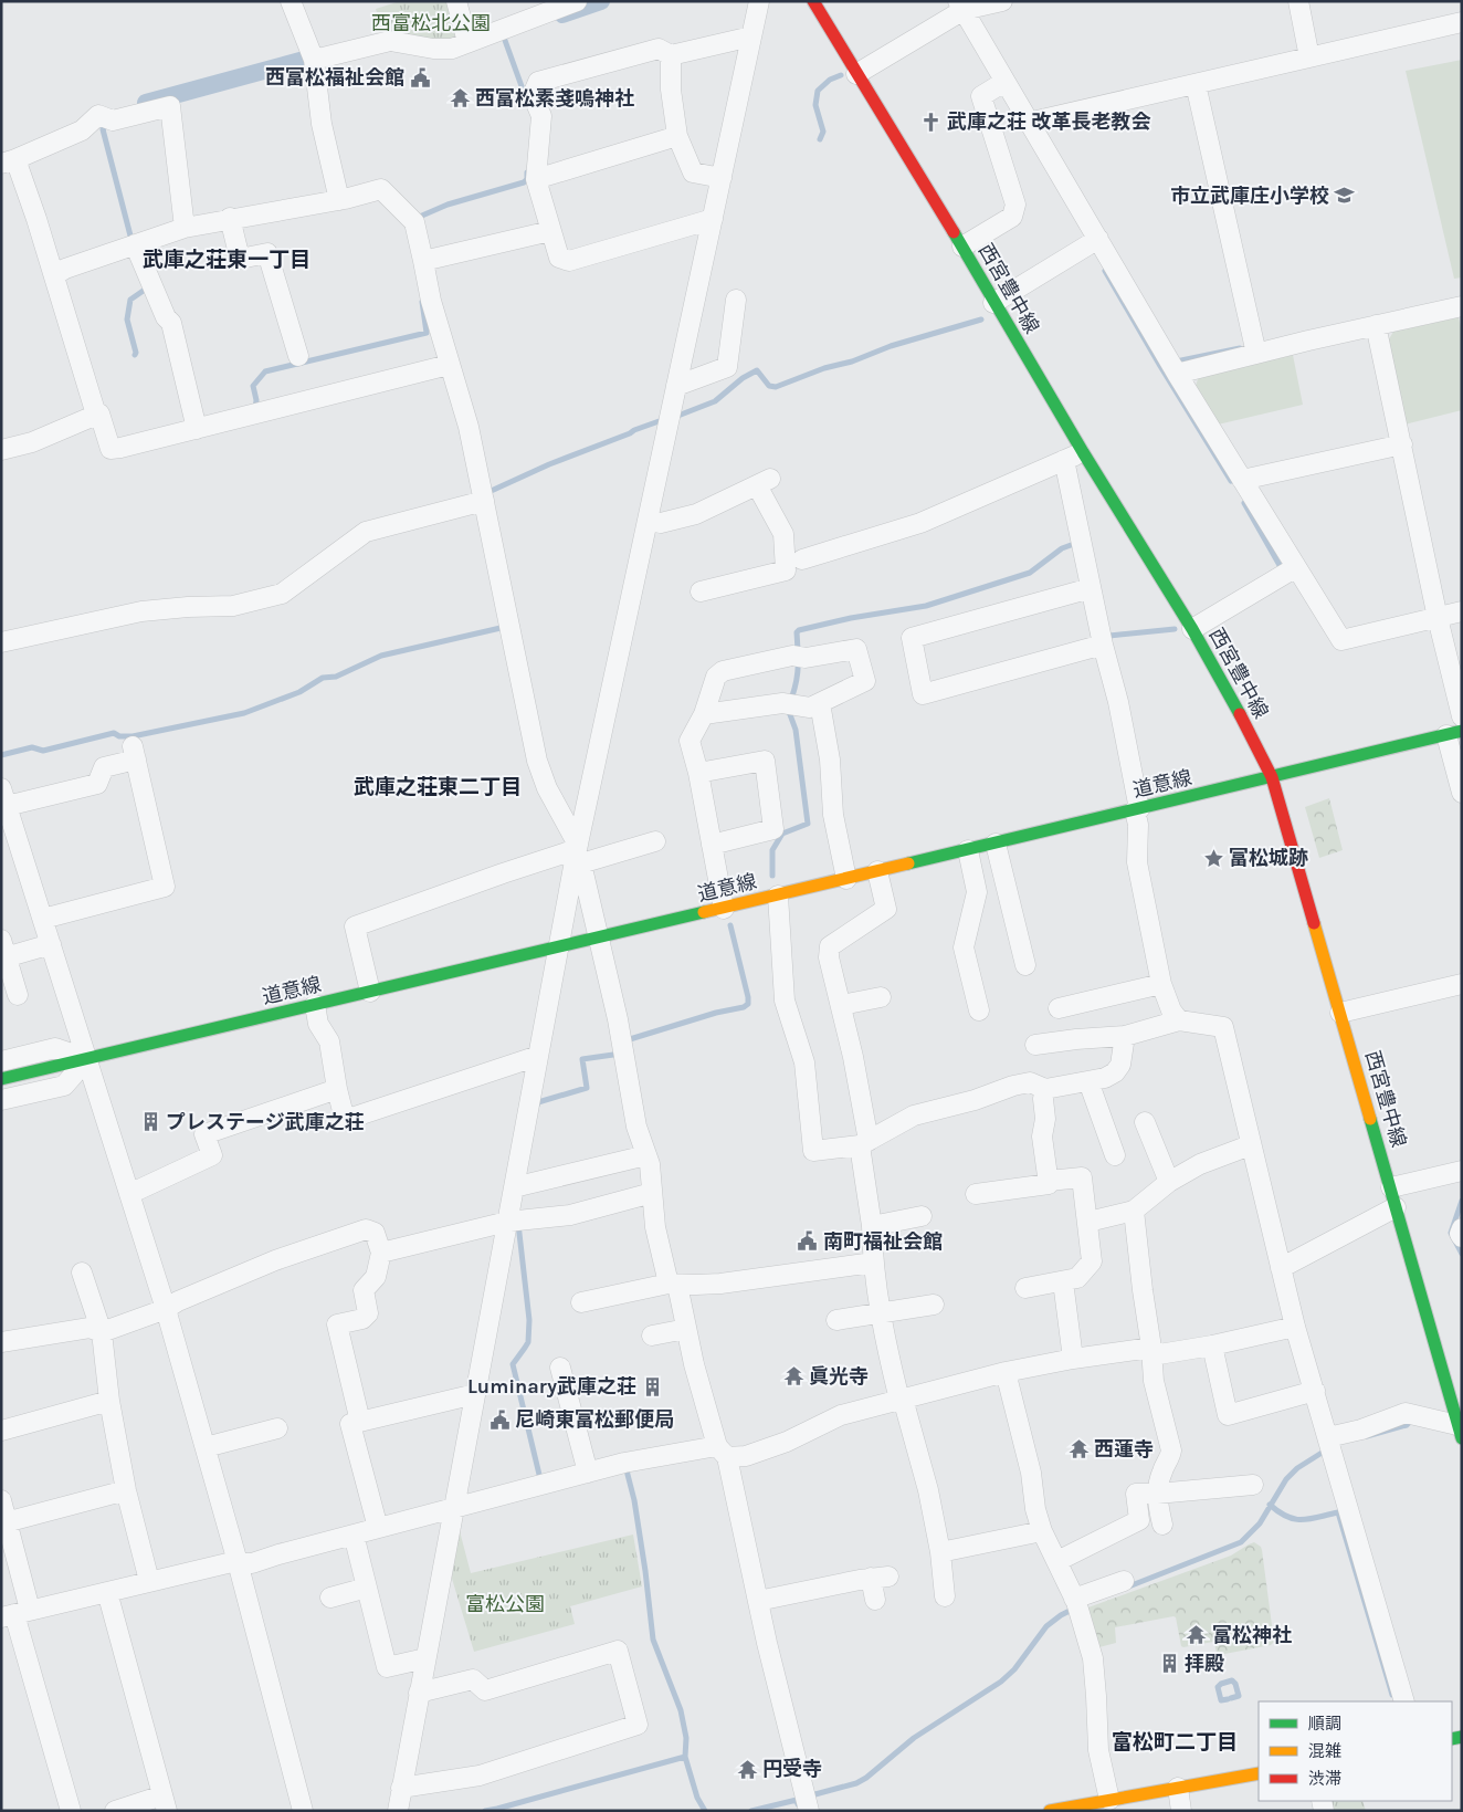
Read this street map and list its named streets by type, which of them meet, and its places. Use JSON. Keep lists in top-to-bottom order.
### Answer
{
  "streets": {
    "main road": ["西宮豊中線", "道意線"]
  },
  "crossings": [
    ["西宮豊中線", "道意線"]
  ],
  "districts": ["武庫之荘東一丁目", "武庫之荘東二丁目", "富松町二丁目"],
  "parks": ["西富松北公園", "富松公園"],
  "places": {
    "public building": ["西富松福祉会館", "南町福祉会館", "尼崎東富松郵便局"],
    "temple": [
      "西富松素戔嗚神社",
      "眞光寺",
      "西蓮寺",
      "富松神社",
      "円受寺"
    ],
    "church": ["武庫之荘 改革長老教会"],
    "school or university": ["市立武庫庄小学校"],
    "place": ["富松城跡"],
    "building": ["プレステージ武庫之荘", "Luminary武庫之荘", "拝殿"]
  },
  "legend": ["順調", "混雑", "渋滞"]
}
